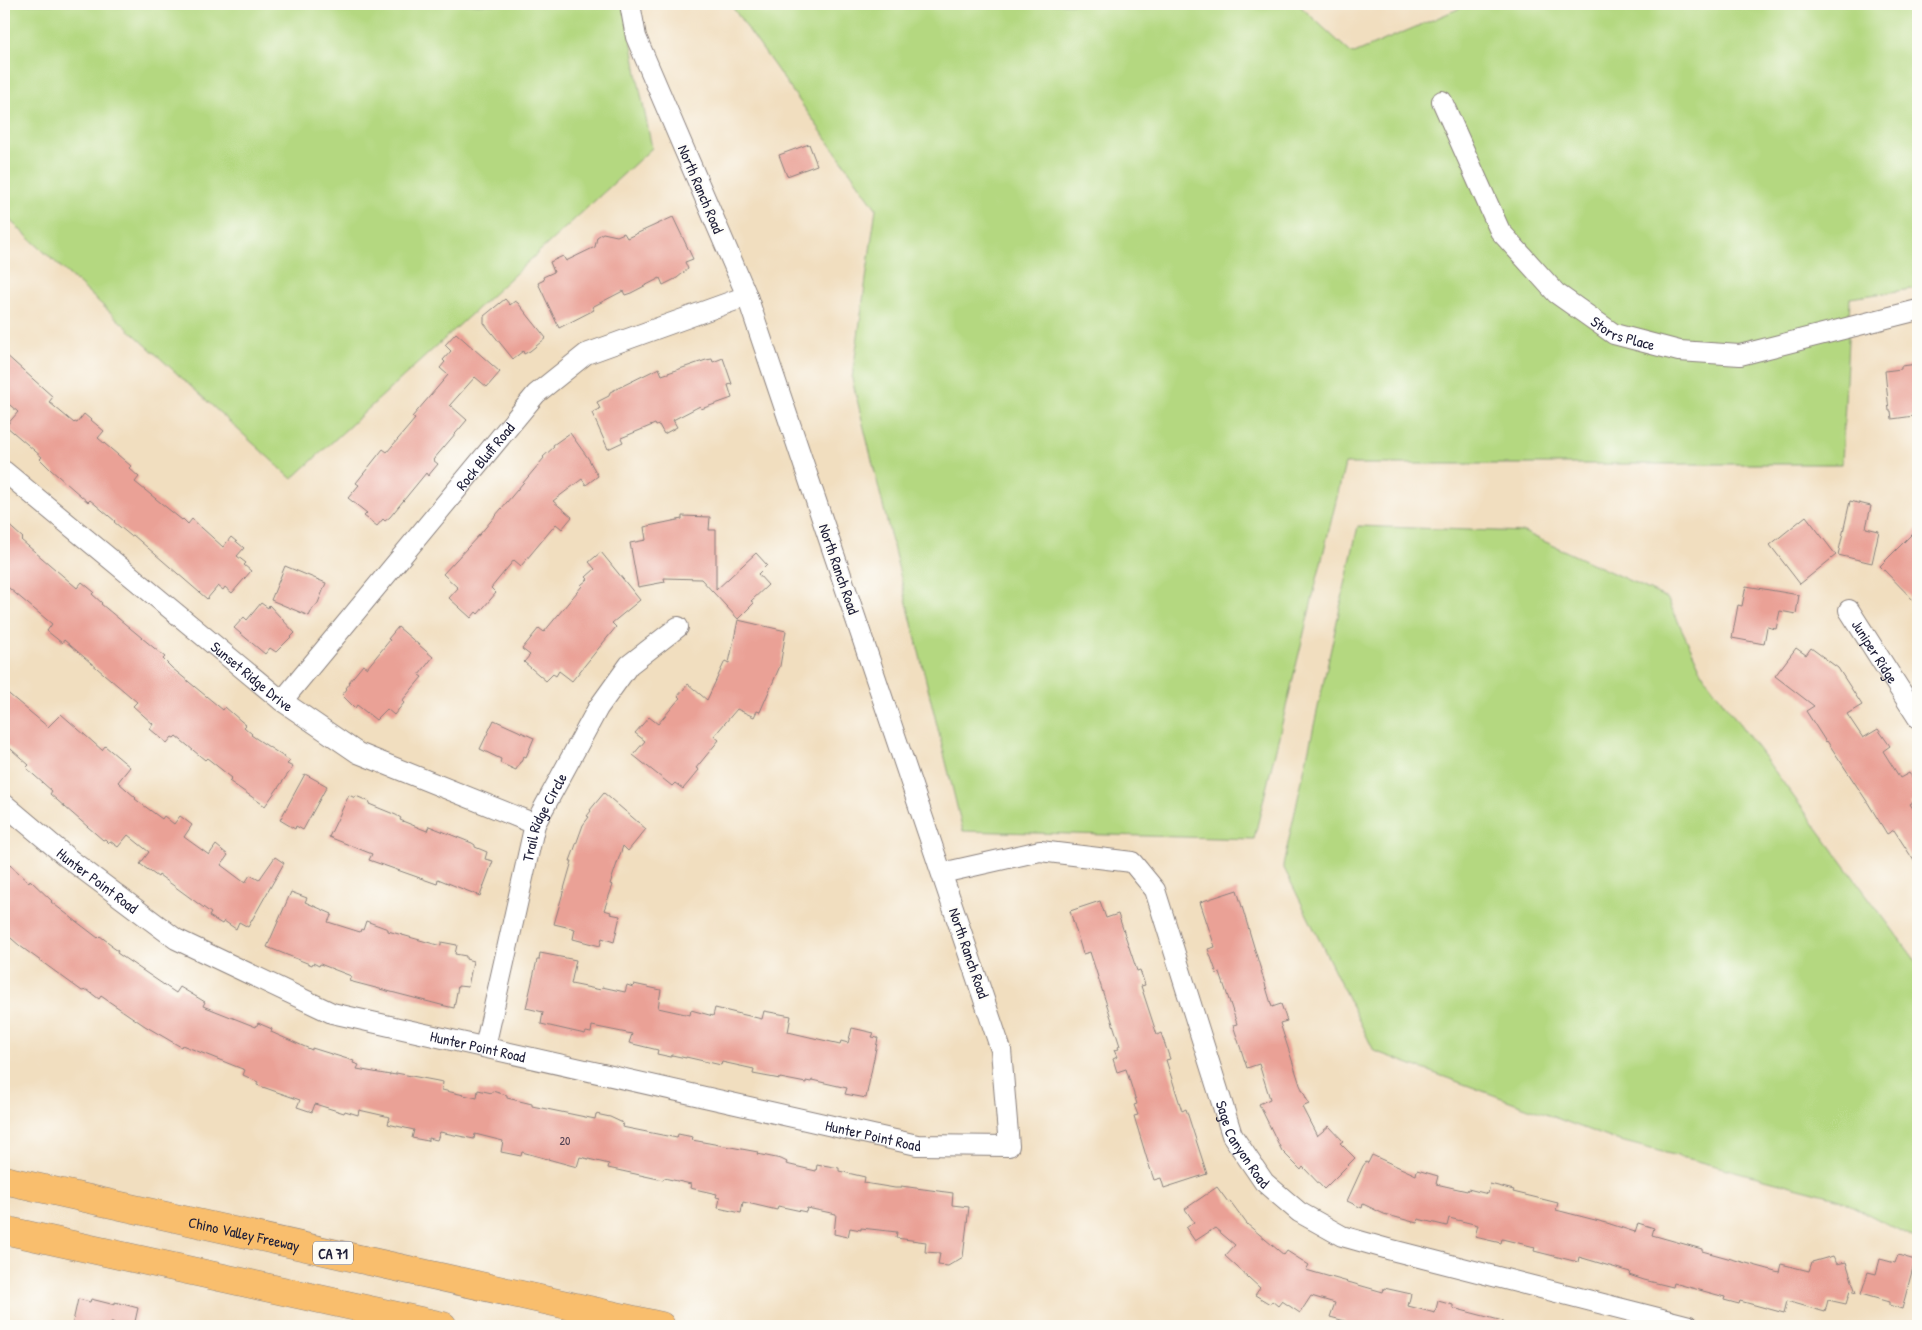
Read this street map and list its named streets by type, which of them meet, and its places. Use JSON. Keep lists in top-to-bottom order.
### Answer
{
  "streets": {
    "highway": ["Chino Valley Freeway", "CA 71"],
    "street": [
      "North Ranch Road",
      "Storrs Place",
      "Rock Bluff Road",
      "Juniper Ridge",
      "Sunset Ridge Drive",
      "Trail Ridge Circle",
      "Hunter Point Road",
      "Sage Canyon Road"
    ]
  },
  "crossings": [
    ["North Ranch Road", "Rock Bluff Road"],
    ["North Ranch Road", "Hunter Point Road"],
    ["North Ranch Road", "Sage Canyon Road"],
    ["Rock Bluff Road", "Sunset Ridge Drive"],
    ["Sunset Ridge Drive", "Trail Ridge Circle"],
    ["Trail Ridge Circle", "Hunter Point Road"]
  ],
  "house_numbers": ["20"]
}
